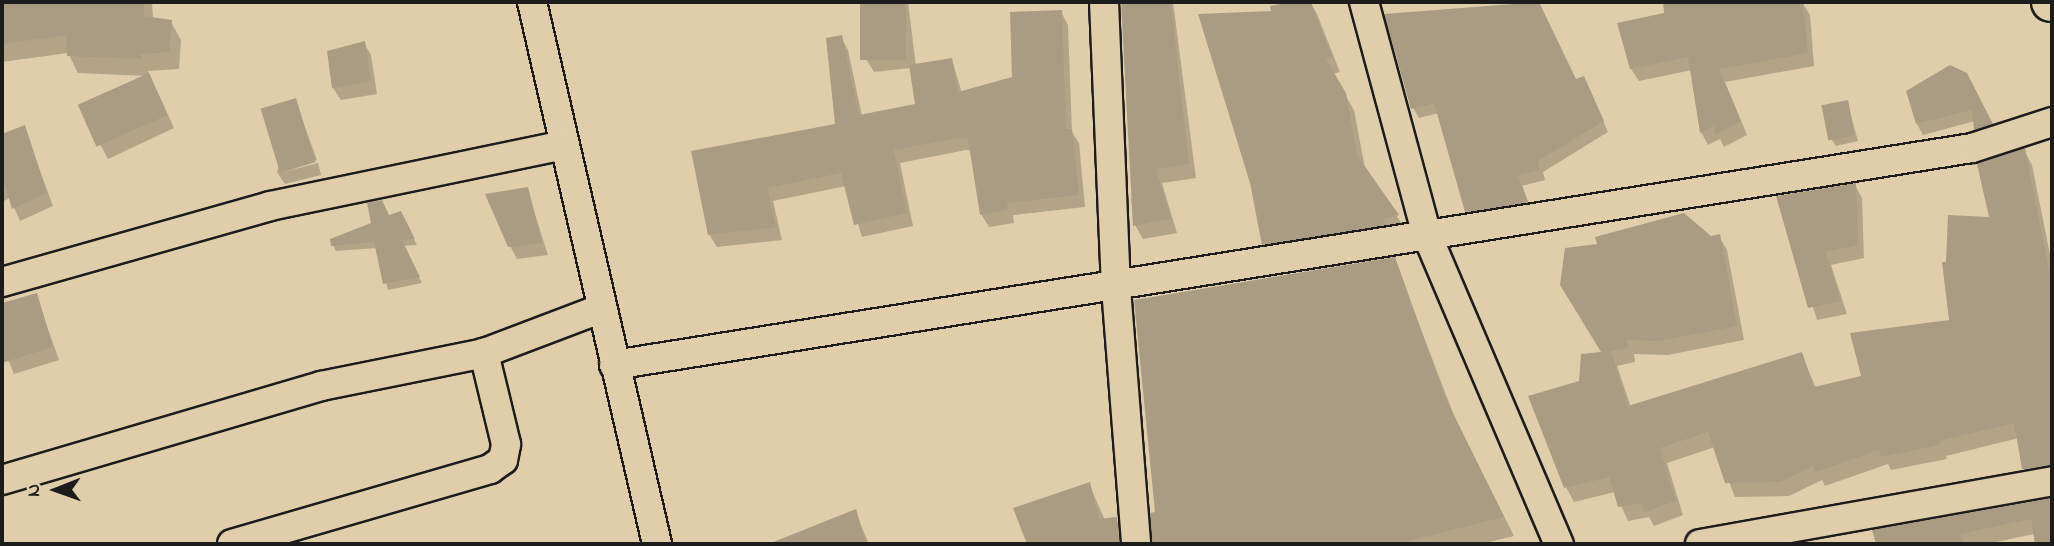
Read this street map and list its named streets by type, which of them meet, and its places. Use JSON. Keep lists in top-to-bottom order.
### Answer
{
  "north": "left"
}
